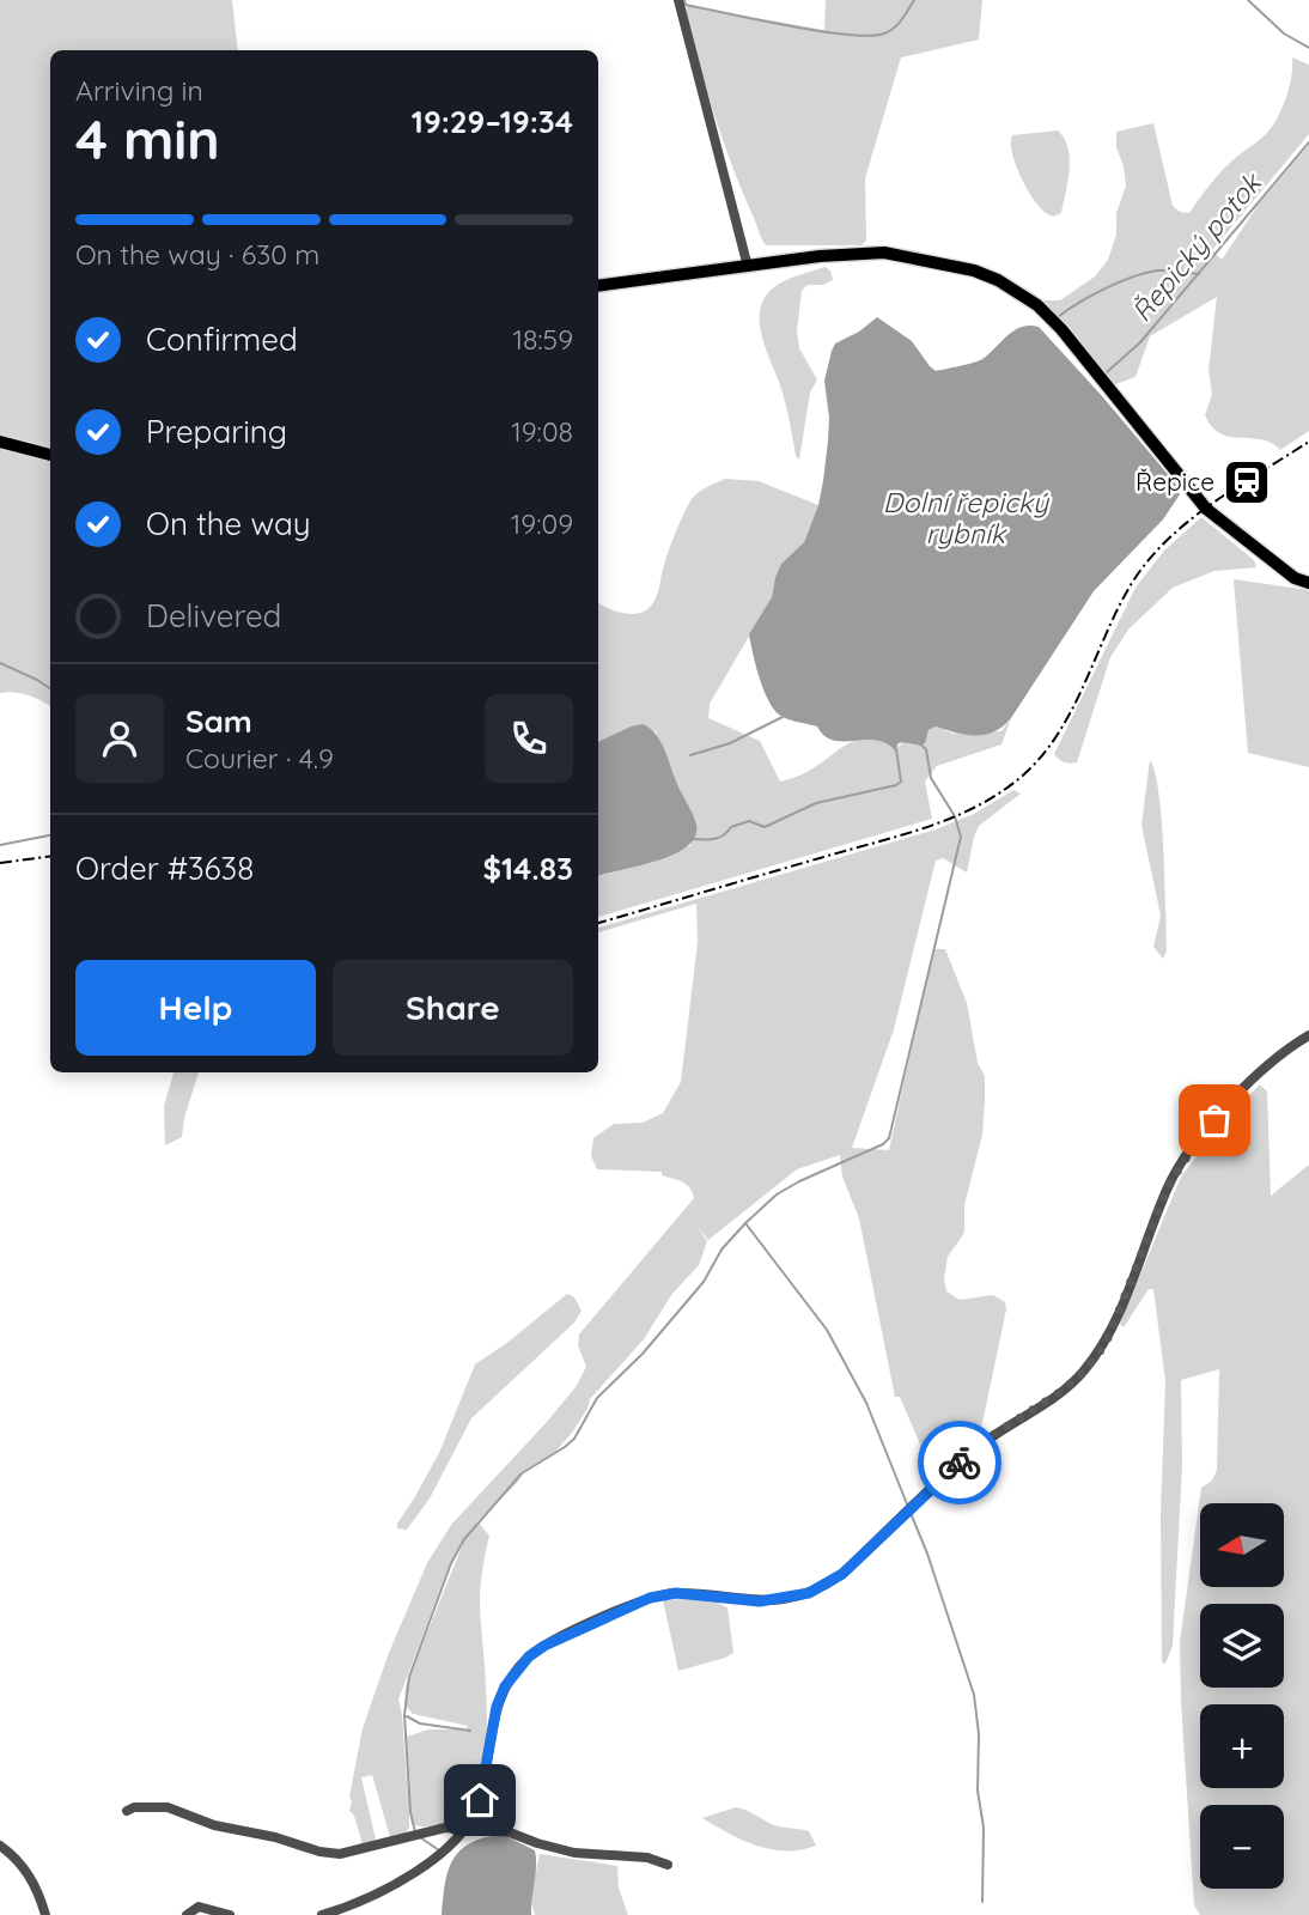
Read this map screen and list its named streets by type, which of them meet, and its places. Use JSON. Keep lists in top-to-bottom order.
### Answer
{
  "water": ["Řepický potok", "Dolní řepický rybník"],
  "places": {
    "station": ["Řepice"]
  },
  "north": "left",
  "page": {
    "heading": ["4 min", "Arriving in", "19:29–19:34"],
    "panel": [
      "Sam",
      "Courier · 4.9",
      "Order #3638",
      "$14.83"
    ],
    "bar": "On the way · 630 m",
    "list": [
      ["Confirmed", "18:59"],
      ["Preparing", "19:08"],
      ["On the way", "19:09"],
      "Delivered"
    ],
    "buttons": ["Help", "Share"],
    "map_buttons": ["+", "−"]
  }
}
